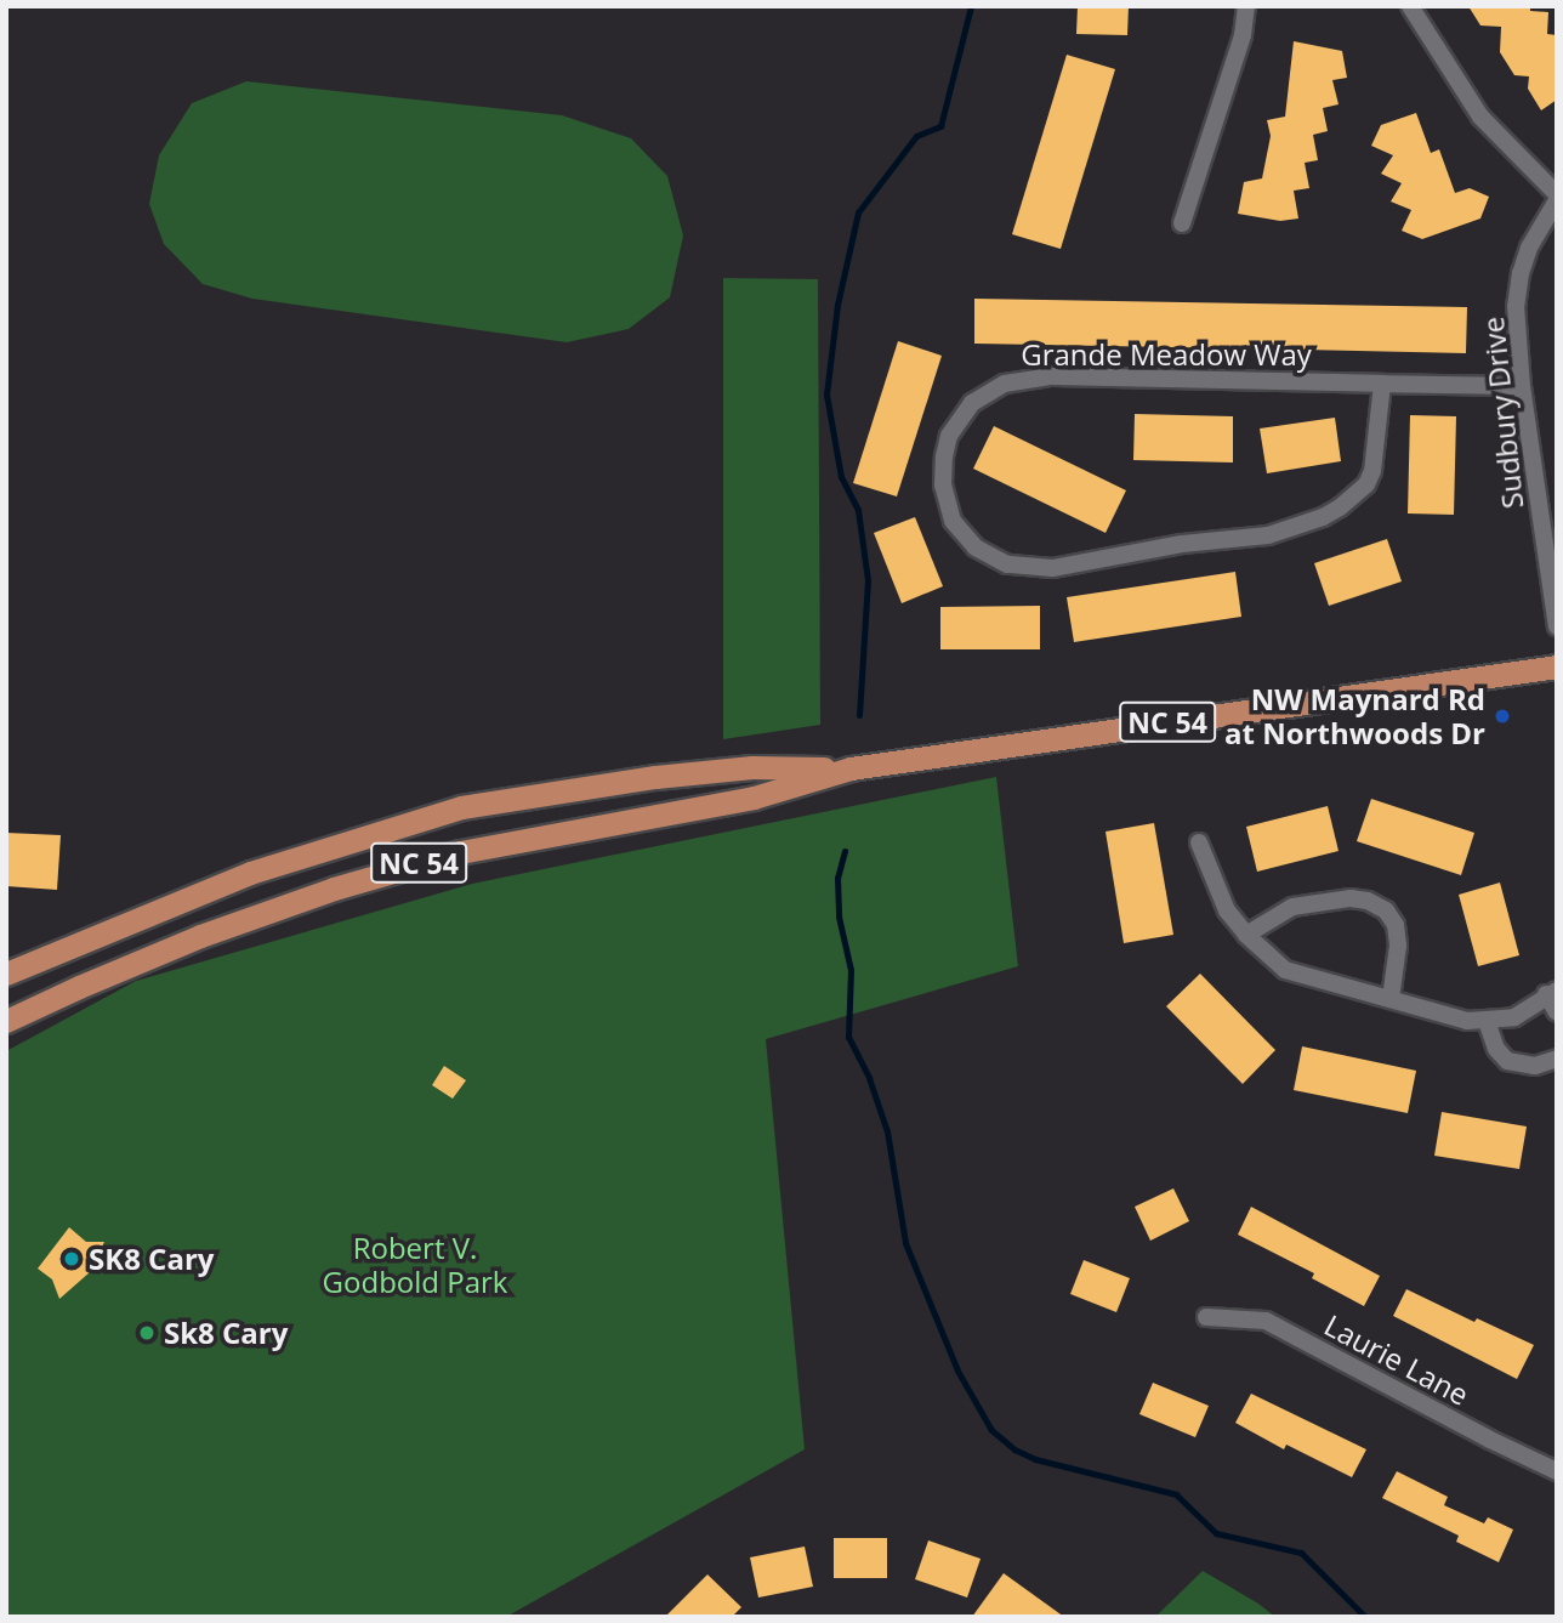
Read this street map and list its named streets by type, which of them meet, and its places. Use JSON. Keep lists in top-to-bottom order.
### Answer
{
  "streets": {
    "main road": ["NC 54"],
    "street": ["Grande Meadow Way", "Sudbury Drive", "Laurie Lane"]
  },
  "crossings": [
    ["Grande Meadow Way", "Sudbury Drive"]
  ],
  "parks": ["Robert V. Godbold Park"],
  "places": ["NW Maynard Rd at Northwoods Dr", "SK8 Cary", "Sk8 Cary"]
}
